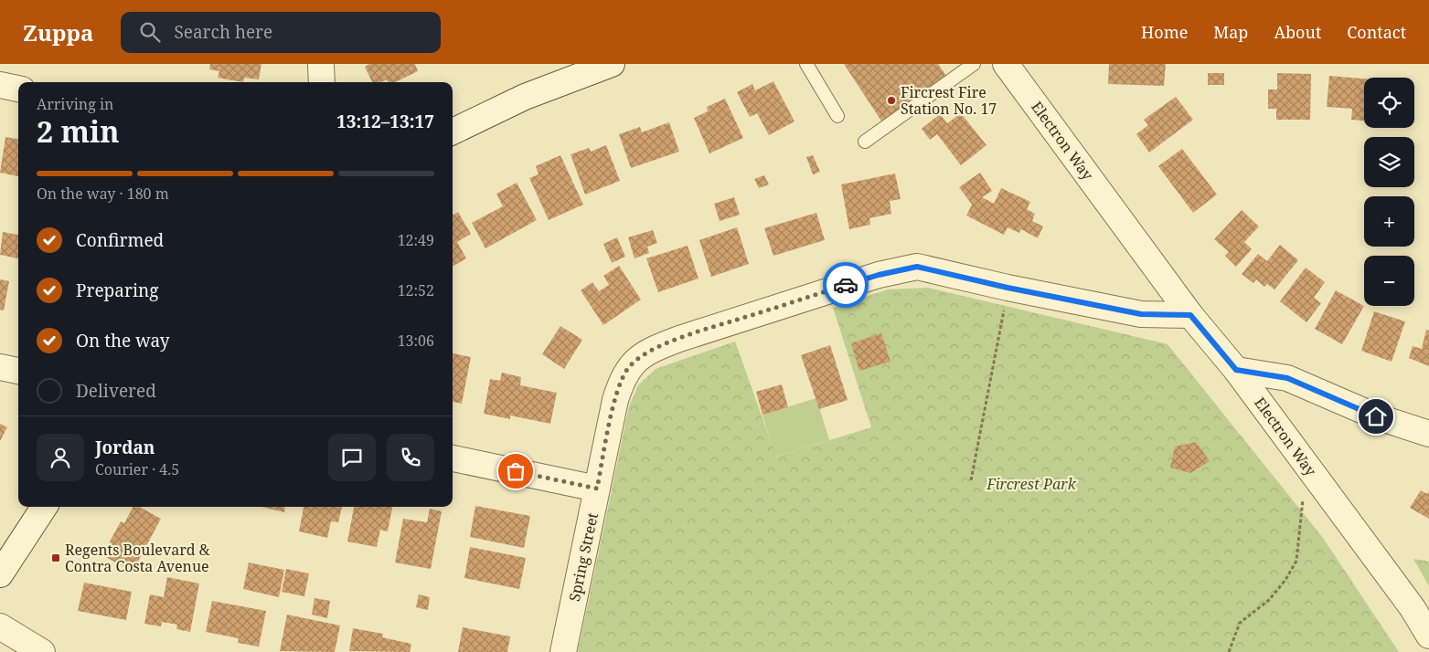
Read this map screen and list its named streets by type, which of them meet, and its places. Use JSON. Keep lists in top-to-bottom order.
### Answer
{
  "streets": {
    "street": ["Electron Way", "Spring Street"]
  },
  "crossings": [
    ["Electron Way", "Spring Street"]
  ],
  "parks": ["Fircrest Park"],
  "places": {
    "other": ["Fircrest Fire Station No. 17"],
    "transit": ["Regents Boulevard & Contra Costa Avenue"]
  },
  "page": {
    "header": "Zuppa",
    "search": "Search here",
    "nav": [
      "Home",
      "Map",
      "About",
      "Contact"
    ],
    "map_buttons": ["+", "−"],
    "heading": ["2 min", "Arriving in", "13:12–13:17"],
    "panel": ["Jordan", "Courier · 4.5"],
    "bar": "On the way · 180 m",
    "list": [
      ["Confirmed", "12:49"],
      ["Preparing", "12:52"],
      ["On the way", "13:06"],
      "Delivered"
    ]
  }
}
